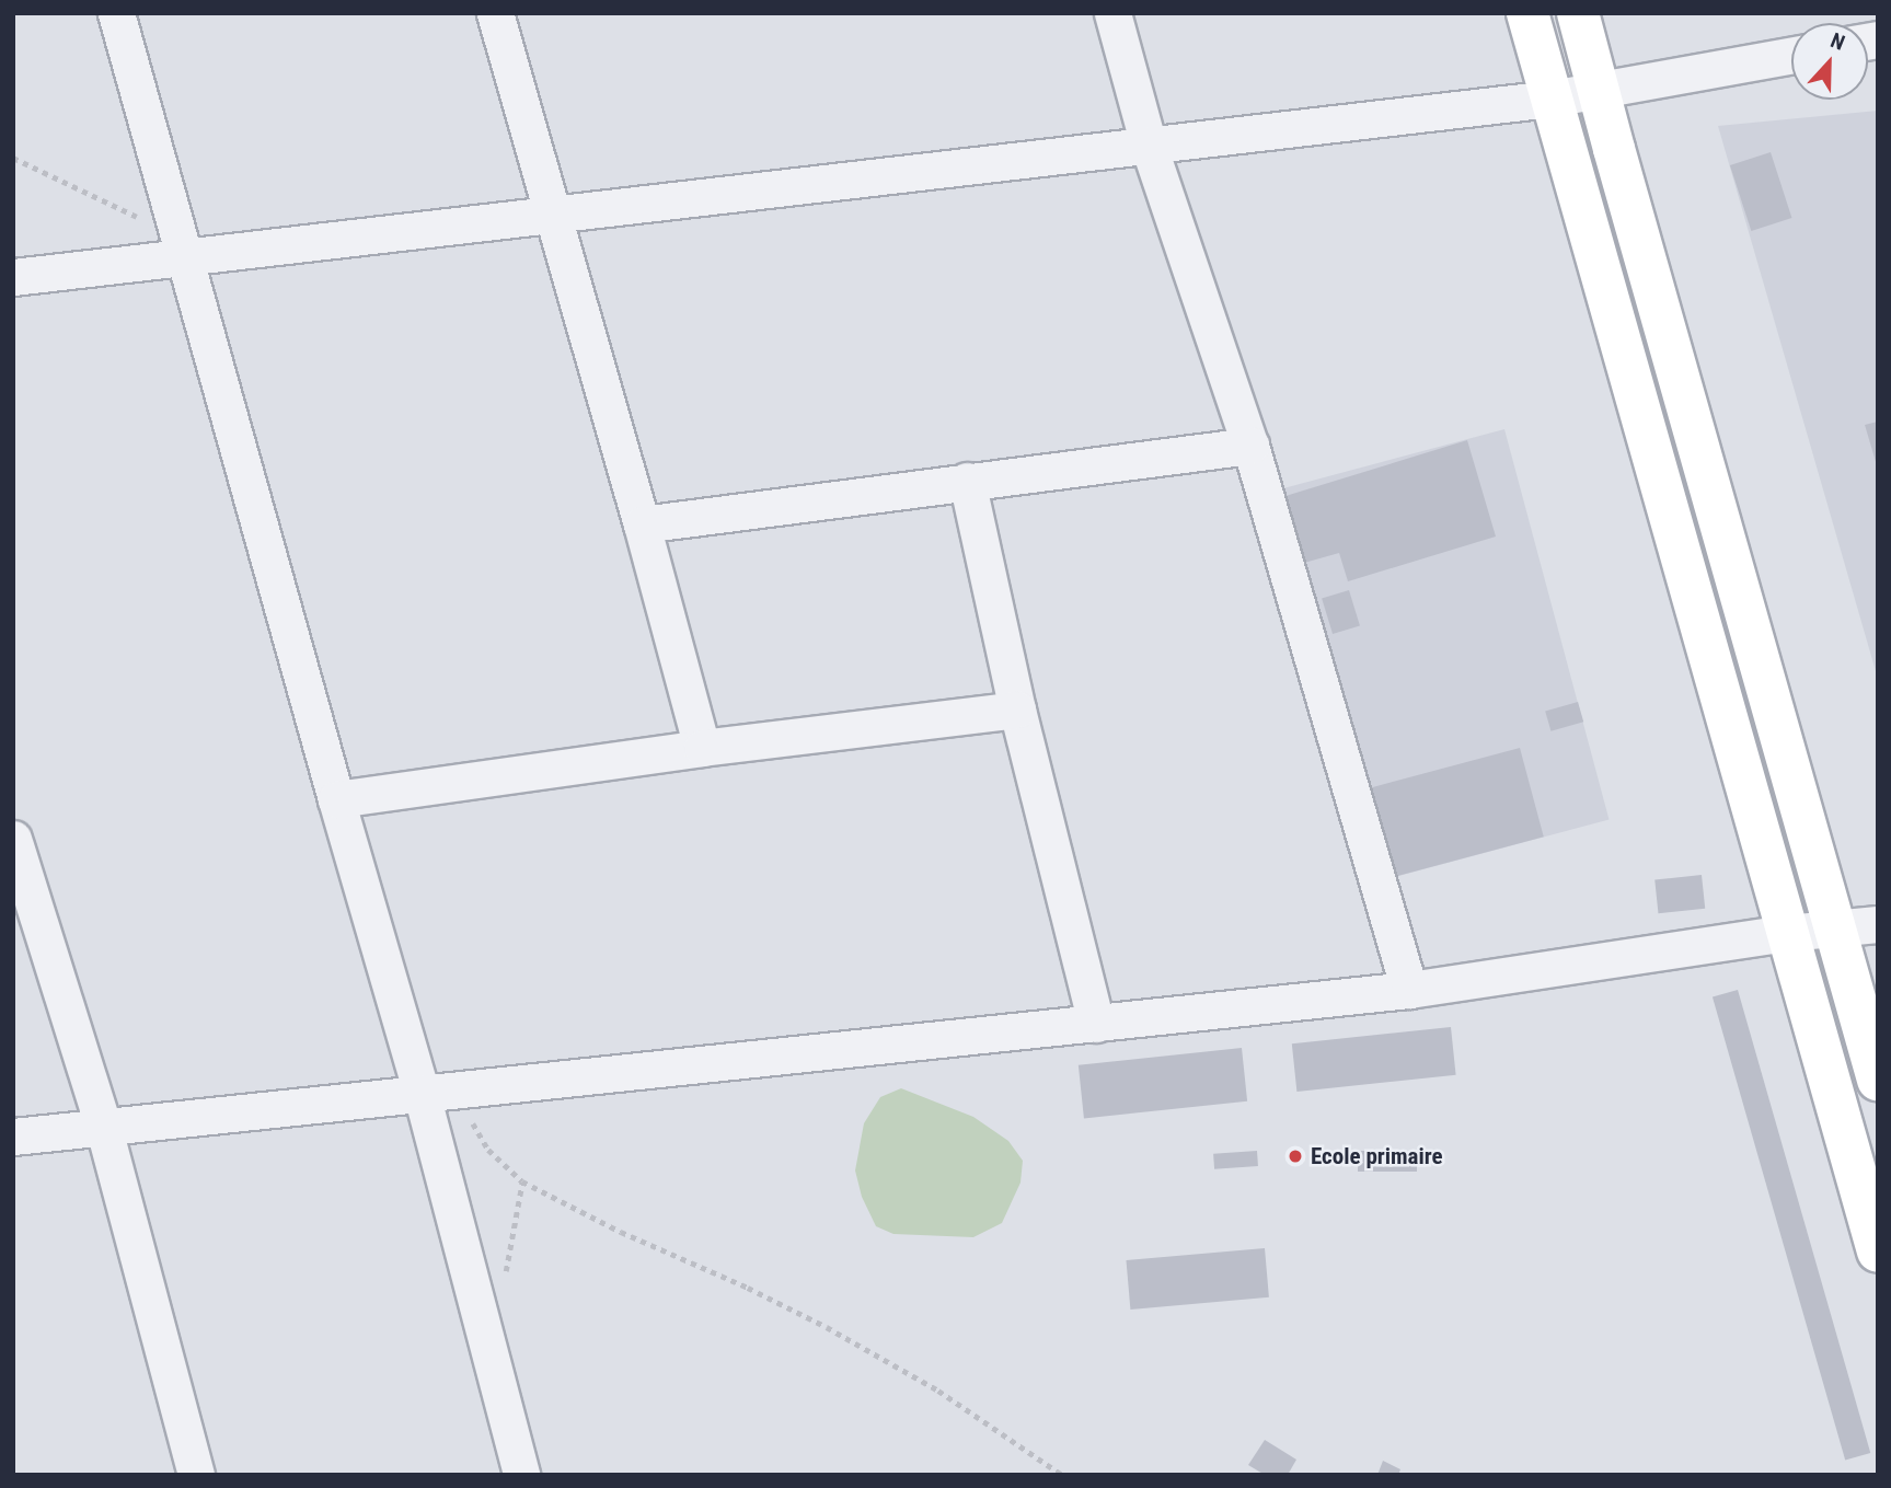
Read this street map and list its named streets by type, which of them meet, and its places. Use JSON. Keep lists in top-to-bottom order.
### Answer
{
  "places": ["Ecole primaire"],
  "north": "top"
}
